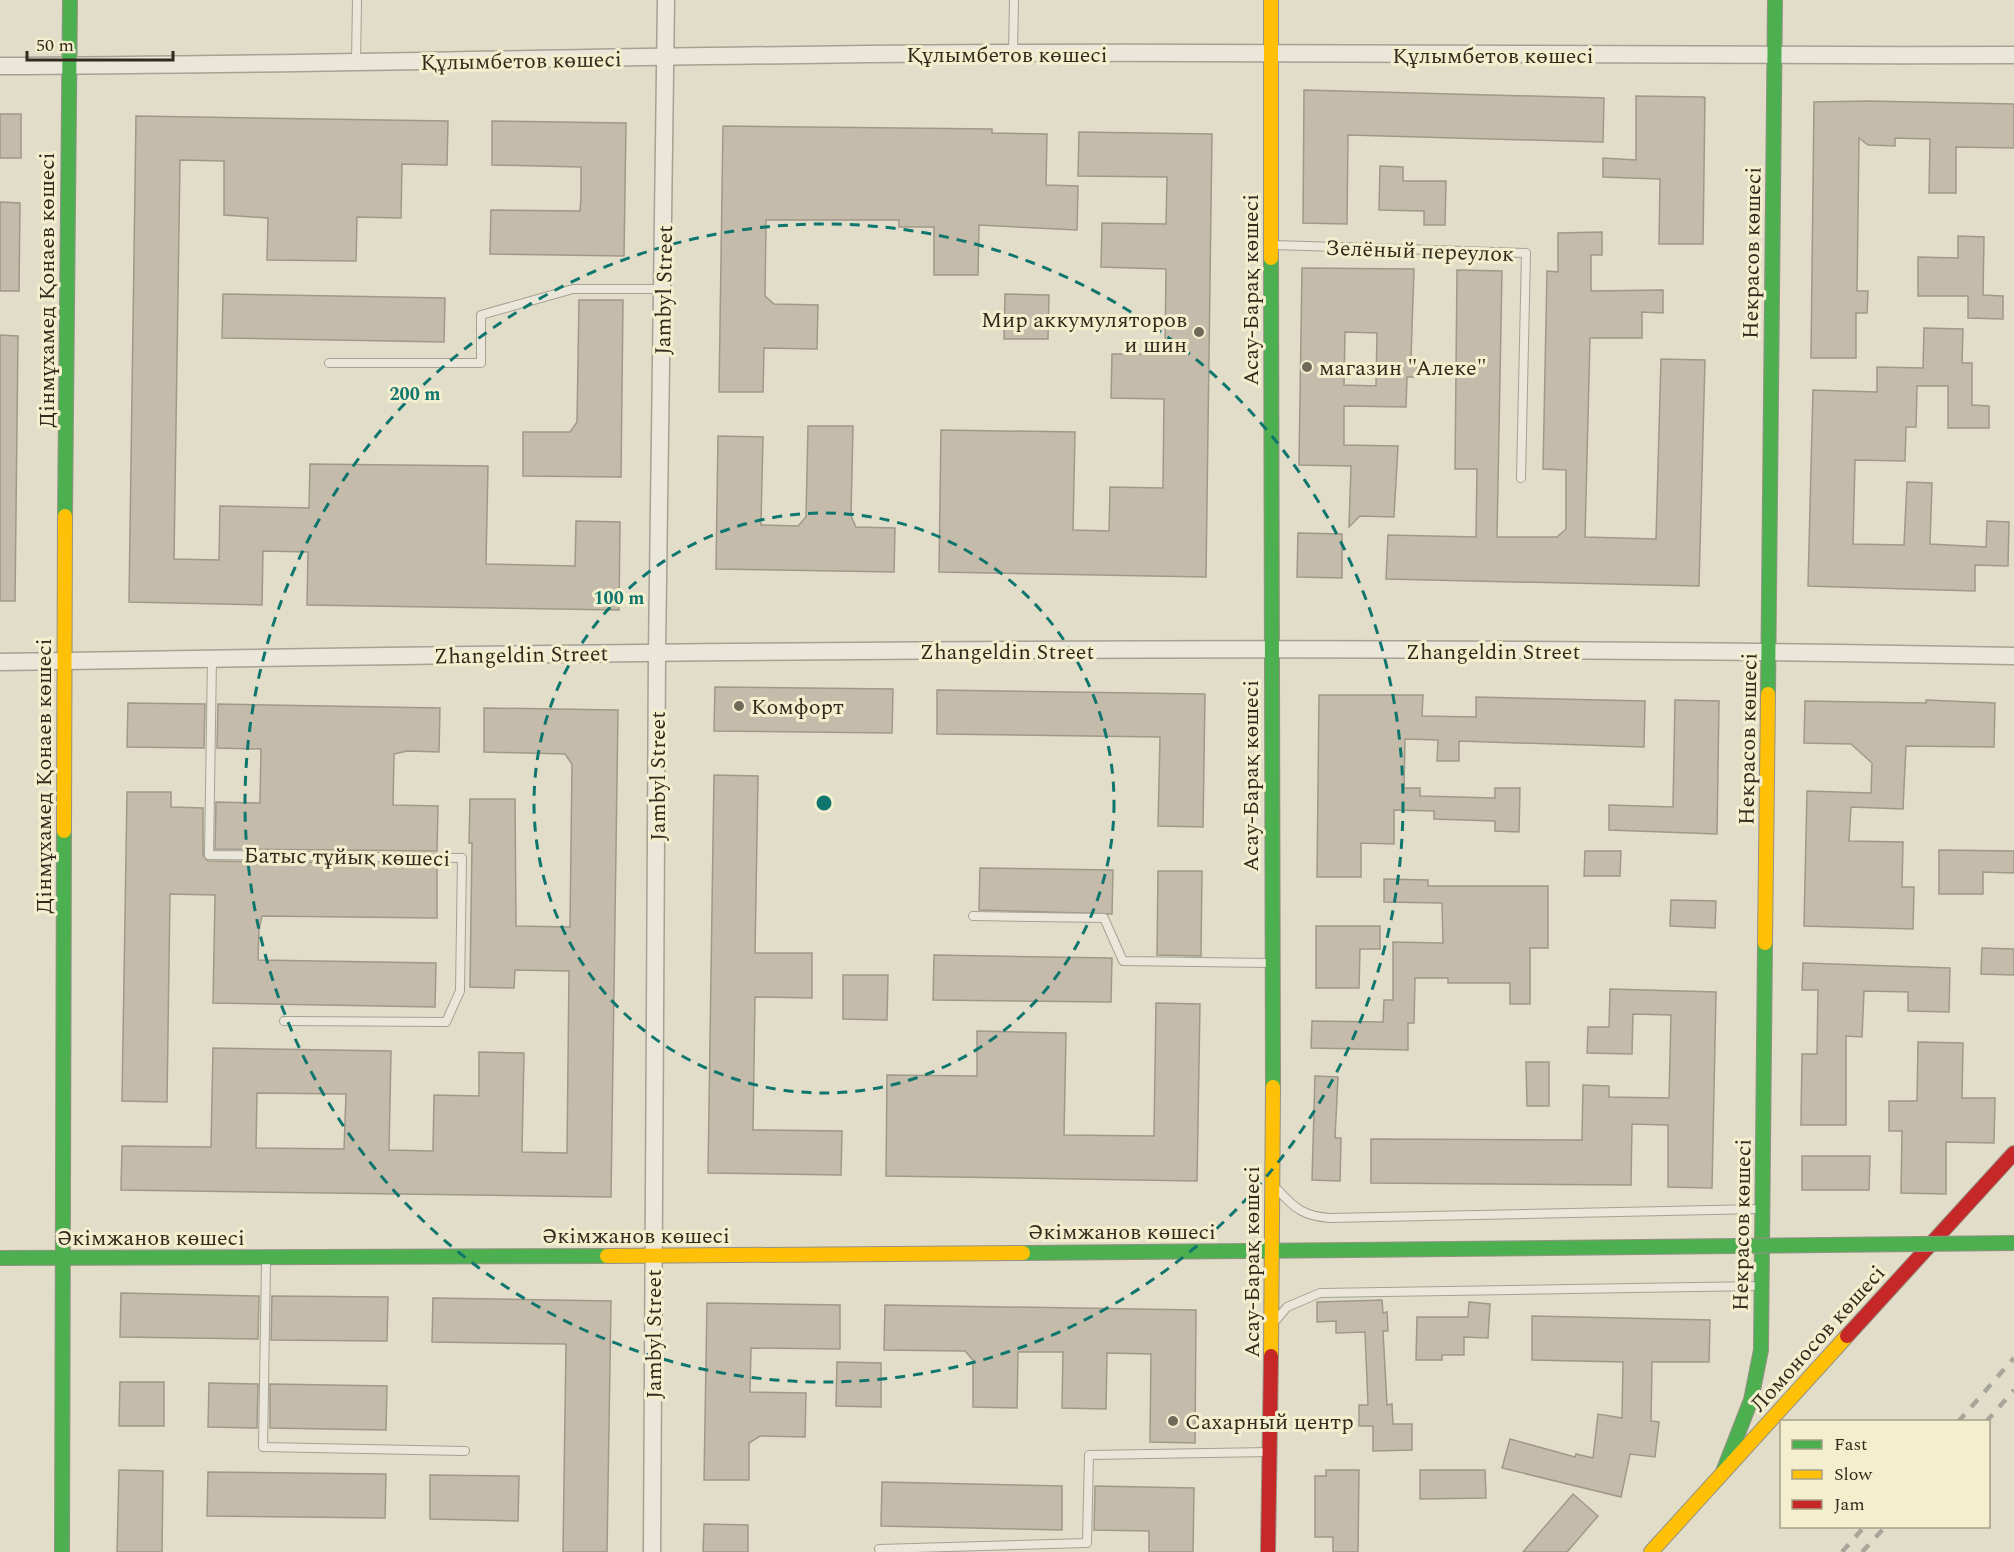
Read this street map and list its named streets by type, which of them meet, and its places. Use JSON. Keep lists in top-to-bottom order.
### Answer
{
  "streets": {
    "main road": [
      "Некрасов көшесі",
      "Дінмұхамед Қонаев көшесі",
      "Асау-Барақ көшесі",
      "Әкімжанов көшесі",
      "Ломоносов көшесі"
    ],
    "street": ["Құлымбетов көшесі", "Jambyl Street", "Zhangeldin Street"],
    "lane": ["Зелёный переулок", "Батыс тұйық көшесі"]
  },
  "crossings": [
    ["Құлымбетов көшесі", "Некрасов көшесі"],
    ["Құлымбетов көшесі", "Дінмұхамед Қонаев көшесі"],
    ["Құлымбетов көшесі", "Jambyl Street"],
    ["Құлымбетов көшесі", "Асау-Барақ көшесі"],
    ["Зелёный переулок", "Асау-Барақ көшесі"],
    ["Некрасов көшесі", "Zhangeldin Street"],
    ["Некрасов көшесі", "Ломоносов көшесі"],
    ["Дінмұхамед Қонаев көшесі", "Zhangeldin Street"],
    ["Дінмұхамед Қонаев көшесі", "Әкімжанов көшесі"],
    ["Jambyl Street", "Zhangeldin Street"],
    ["Jambyl Street", "Әкімжанов көшесі"],
    ["Асау-Барақ көшесі", "Zhangeldin Street"],
    ["Асау-Барақ көшесі", "Әкімжанов көшесі"],
    ["Zhangeldin Street", "Батыс тұйық көшесі"]
  ],
  "places": [
    "Мир аккумуляторов и шин",
    "магазин \"Алеке\"",
    "Комфорт",
    "Сахарный центр"
  ],
  "legend": ["Fast", "Slow", "Jam"],
  "scale_bar": "50 m",
  "rings": ["200 m", "100 m"]
}
